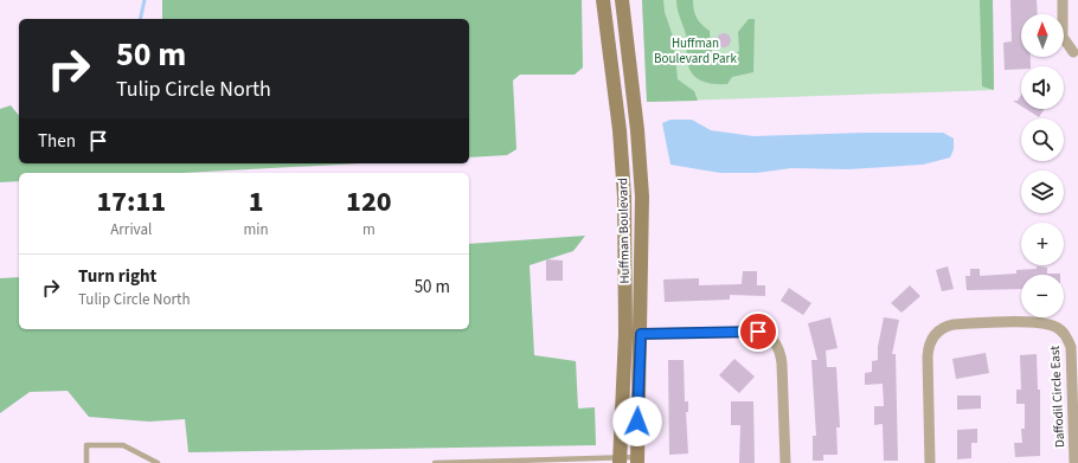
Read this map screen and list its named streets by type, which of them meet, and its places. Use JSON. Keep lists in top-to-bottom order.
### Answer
{
  "streets": {
    "street": ["Huffman Boulevard", "Daffodil Circle East"]
  },
  "parks": ["Huffman Boulevard Park"],
  "north": "top",
  "page": {
    "map_buttons": ["+", "−"],
    "turn": ["50 m", "Tulip Circle North"],
    "then": "Then",
    "eta": [
      "17:11",
      "Arrival",
      "1",
      "min",
      "120",
      "m"
    ],
    "list": [
      {
        "name": "Turn right",
        "note": "Tulip Circle North",
        "value": "50 m"
      }
    ]
  }
}
